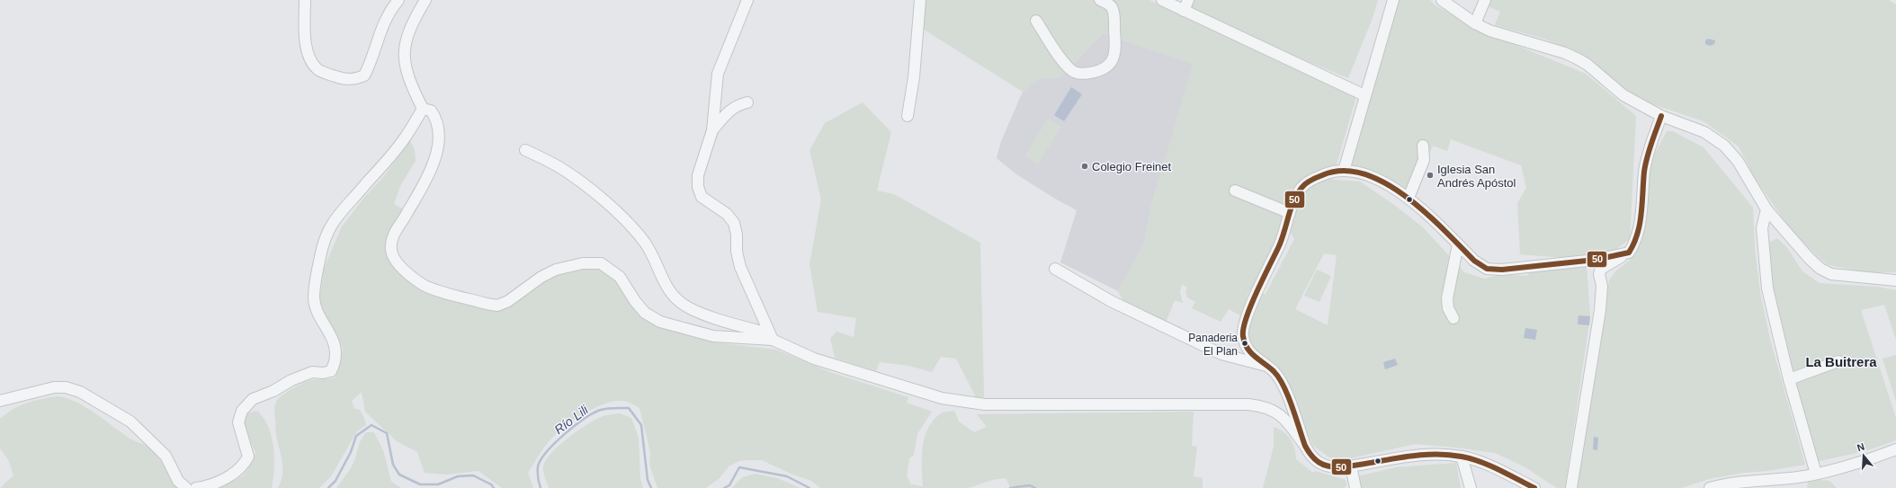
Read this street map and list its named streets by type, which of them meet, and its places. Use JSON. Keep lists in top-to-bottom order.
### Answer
{
  "districts": ["La Buitrera"],
  "water": ["Río Lili"],
  "places": ["Colegio Freinet", "Iglesia San Andrés Apóstol", "Panaderia El Plan"],
  "lines": ["transit line 50"],
  "north": "top"
}
